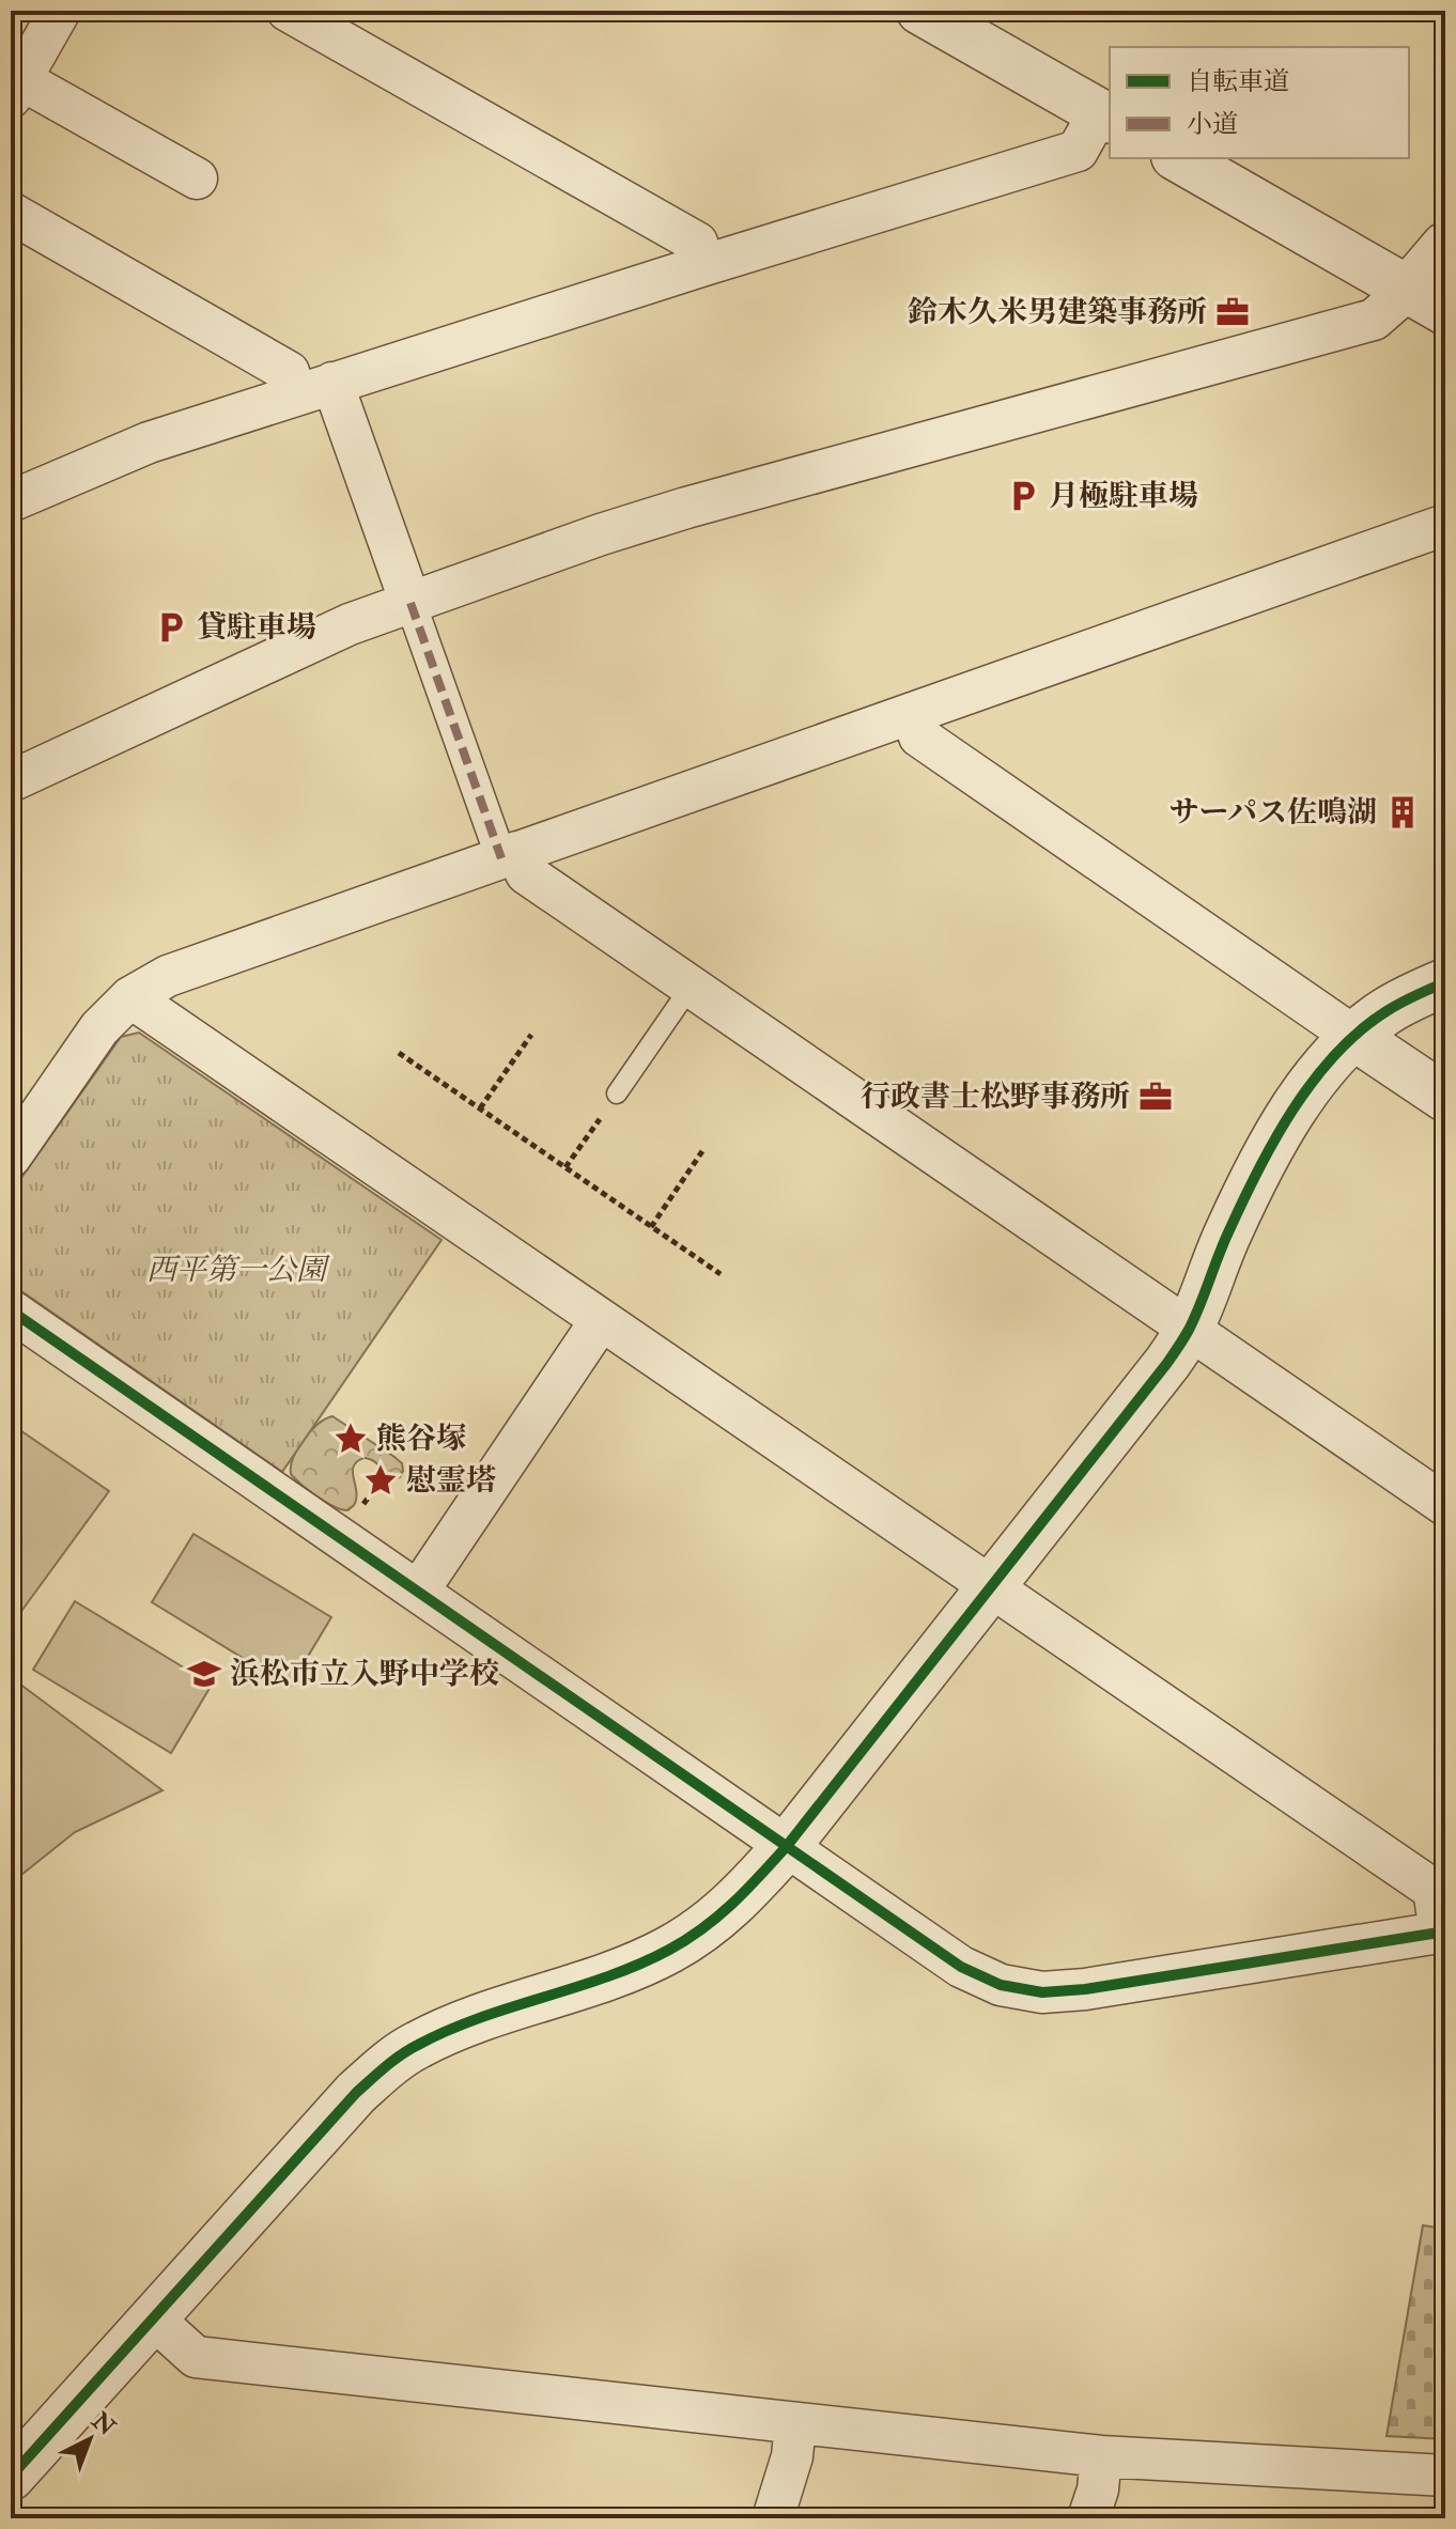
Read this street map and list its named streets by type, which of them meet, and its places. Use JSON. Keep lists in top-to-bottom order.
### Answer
{
  "parks": ["西平第一公園"],
  "places": {
    "office": ["鈴木久米男建築事務所", "行政書士松野事務所"],
    "parking": ["月極駐車場", "貸駐車場"],
    "building": ["サーパス佐鳴湖"],
    "place": ["熊谷塚", "慰霊塔"],
    "school or university": ["浜松市立入野中学校"]
  },
  "legend": ["自転車道", "小道"],
  "north": "top right"
}
